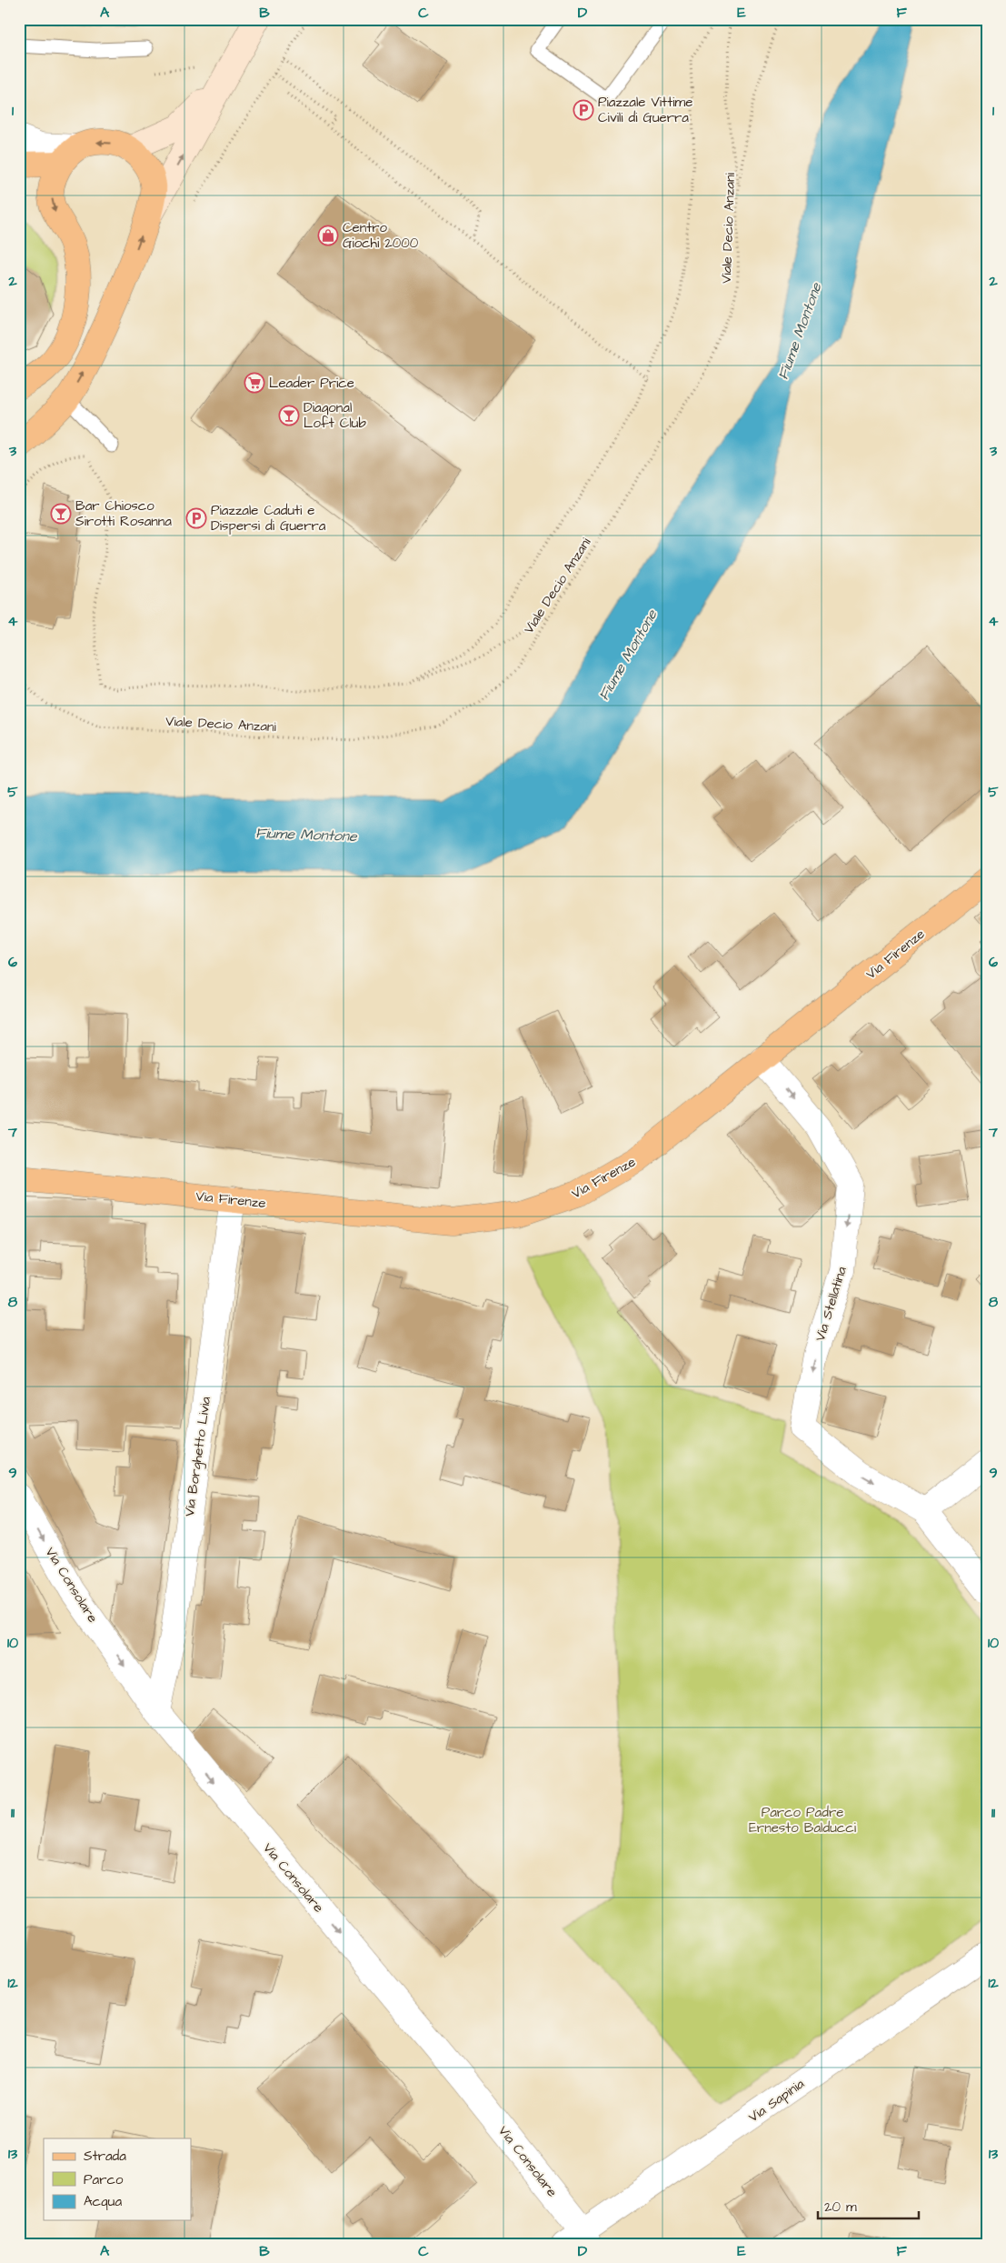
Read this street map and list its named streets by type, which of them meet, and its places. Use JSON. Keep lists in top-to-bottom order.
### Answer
{
  "streets": {
    "main road": ["Via Firenze"],
    "street": [
      "Via Stellatina",
      "Via Borghetto Livia",
      "Via Consolare",
      "Via Sapinia"
    ],
    "path": ["Viale Decio Anzani"]
  },
  "crossings": [
    ["Via Firenze", "Via Stellatina"],
    ["Via Firenze", "Via Borghetto Livia"],
    ["Via Borghetto Livia", "Via Consolare"],
    ["Via Consolare", "Via Sapinia"]
  ],
  "one_way": ["Via Stellatina", "Via Consolare"],
  "water": ["Fiume Montone"],
  "parks": ["Parco Padre Ernesto Balducci"],
  "places": {
    "parking": ["Piazzale Vittime Civili di Guerra", "Piazzale Caduti e Dispersi di Guerra"],
    "shop": ["Centro Giochi 2000"],
    "supermarket": ["Leader Price"],
    "bar": ["Diagonal Loft Club", "Bar Chiosco Sirotti Rosanna"]
  },
  "legend": ["Strada", "Parco", "Acqua"],
  "scale_bar": "20 m",
  "grid": {
    "columns": [
      "A",
      "B",
      "C",
      "D",
      "E",
      "F"
    ],
    "rows": [
      "1",
      "2",
      "3",
      "4",
      "5",
      "6",
      "7",
      "8",
      "9",
      "10",
      "11",
      "12",
      "13"
    ]
  }
}
